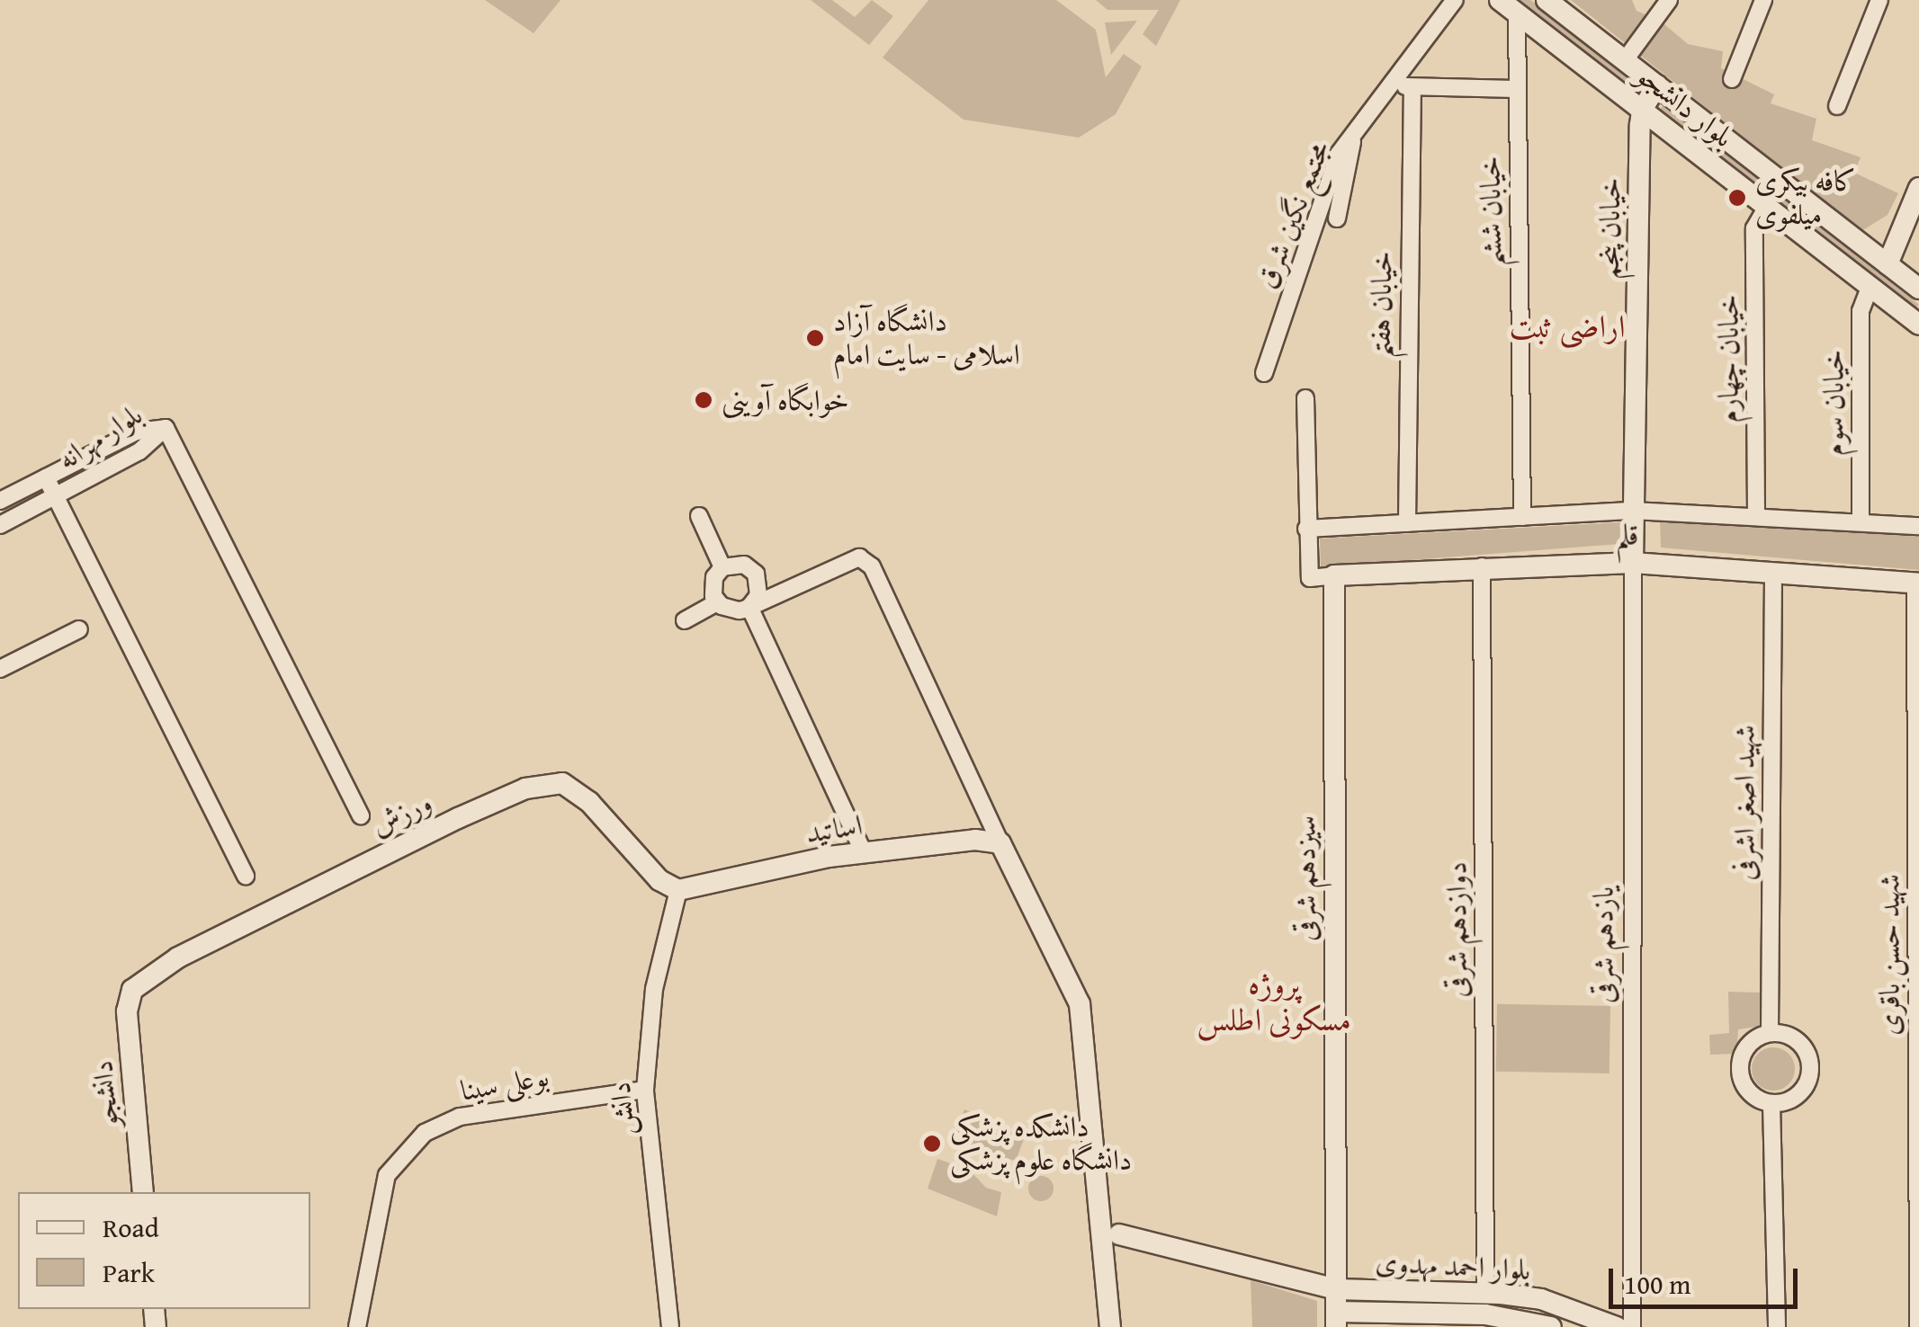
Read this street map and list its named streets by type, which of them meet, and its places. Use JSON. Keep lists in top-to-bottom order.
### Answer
{
  "streets": {
    "street": [
      "بلوار دانشجو",
      "خیابان ششم",
      "مجتمع نگین شرق",
      "خیابان پنجم",
      "خیابان هفتم",
      "خیابان چهارم",
      "خیابان سوم",
      "بلوار مهرانه",
      "قلم",
      "شهید اصغر اشرفی",
      "ورزش",
      "اساتید",
      "سیزدهم شرقی",
      "دوازدهم شرقی",
      "یازدهم شرقی",
      "شهید حسن باقری",
      "بوعلی سینا",
      "دانشجو",
      "دانش",
      "بلوار احمد مهدوی"
    ]
  },
  "crossings": [
    ["بلوار دانشجو", "خیابان ششم"],
    ["بلوار دانشجو", "خیابان پنجم"],
    ["بلوار دانشجو", "خیابان چهارم"],
    ["بلوار دانشجو", "خیابان سوم"],
    ["مجتمع نگین شرق", "خیابان هفتم"],
    ["خیابان پنجم", "قلم"],
    ["خیابان پنجم", "یازدهم شرقی"],
    ["قلم", "شهید اصغر اشرفی"],
    ["قلم", "سیزدهم شرقی"],
    ["قلم", "دوازدهم شرقی"],
    ["قلم", "یازدهم شرقی"],
    ["قلم", "شهید حسن باقری"],
    ["ورزش", "اساتید"],
    ["ورزش", "دانشجو"],
    ["ورزش", "دانش"],
    ["اساتید", "دانش"],
    ["سیزدهم شرقی", "بلوار احمد مهدوی"],
    ["دوازدهم شرقی", "بلوار احمد مهدوی"],
    ["بوعلی سینا", "دانش"]
  ],
  "districts": ["اراضی ثبت", "پروژه مسکونی اطلس"],
  "places": [
    "کافه بیکری میلفوی",
    "دانشگاه آزاد اسلامی - سایت امام",
    "خوابگاه آوینی",
    "دانشکده پزشکی دانشگاه علوم پزشکی"
  ],
  "legend": ["Road", "Park"],
  "scale_bar": "100 m"
}
